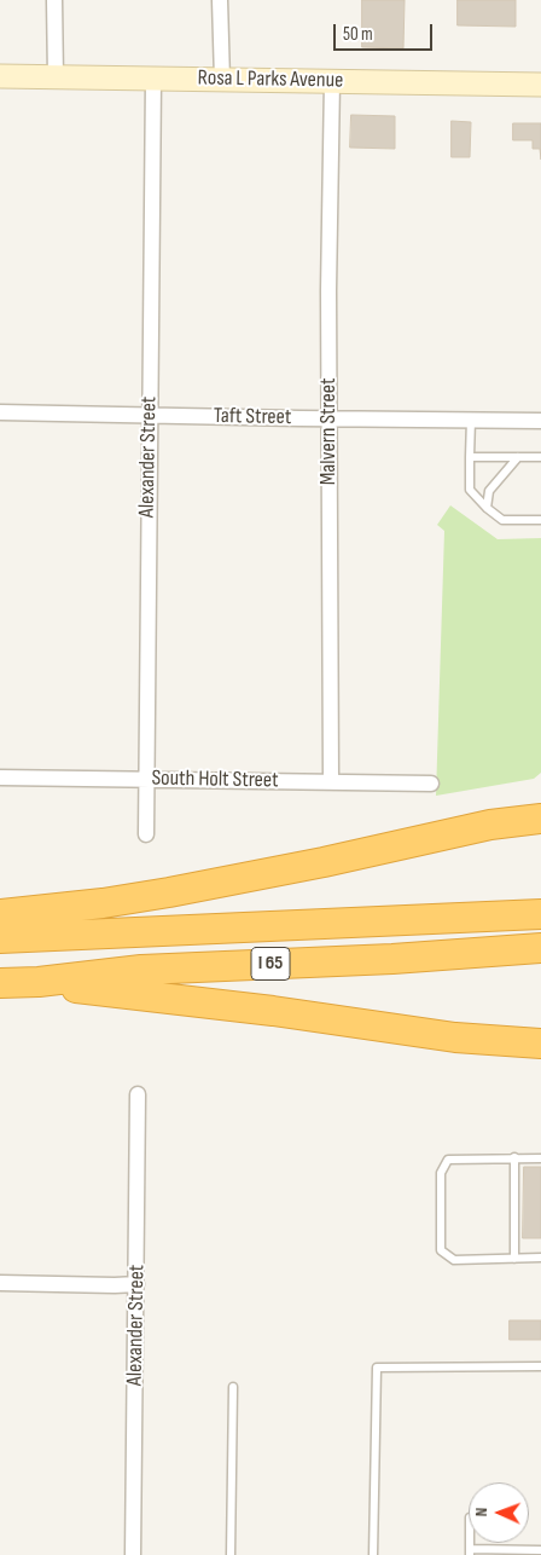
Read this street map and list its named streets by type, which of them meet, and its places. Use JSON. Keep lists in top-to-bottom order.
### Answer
{
  "streets": {
    "highway": ["I 65"],
    "street": [
      "Rosa L Parks Avenue",
      "Taft Street",
      "Malvern Street",
      "Alexander Street",
      "South Holt Street"
    ]
  },
  "crossings": [
    ["Rosa L Parks Avenue", "Malvern Street"],
    ["Rosa L Parks Avenue", "Alexander Street"],
    ["Taft Street", "Malvern Street"],
    ["Taft Street", "Alexander Street"],
    ["Malvern Street", "South Holt Street"],
    ["Alexander Street", "South Holt Street"]
  ],
  "scale_bar": "50 m",
  "north": "left"
}
